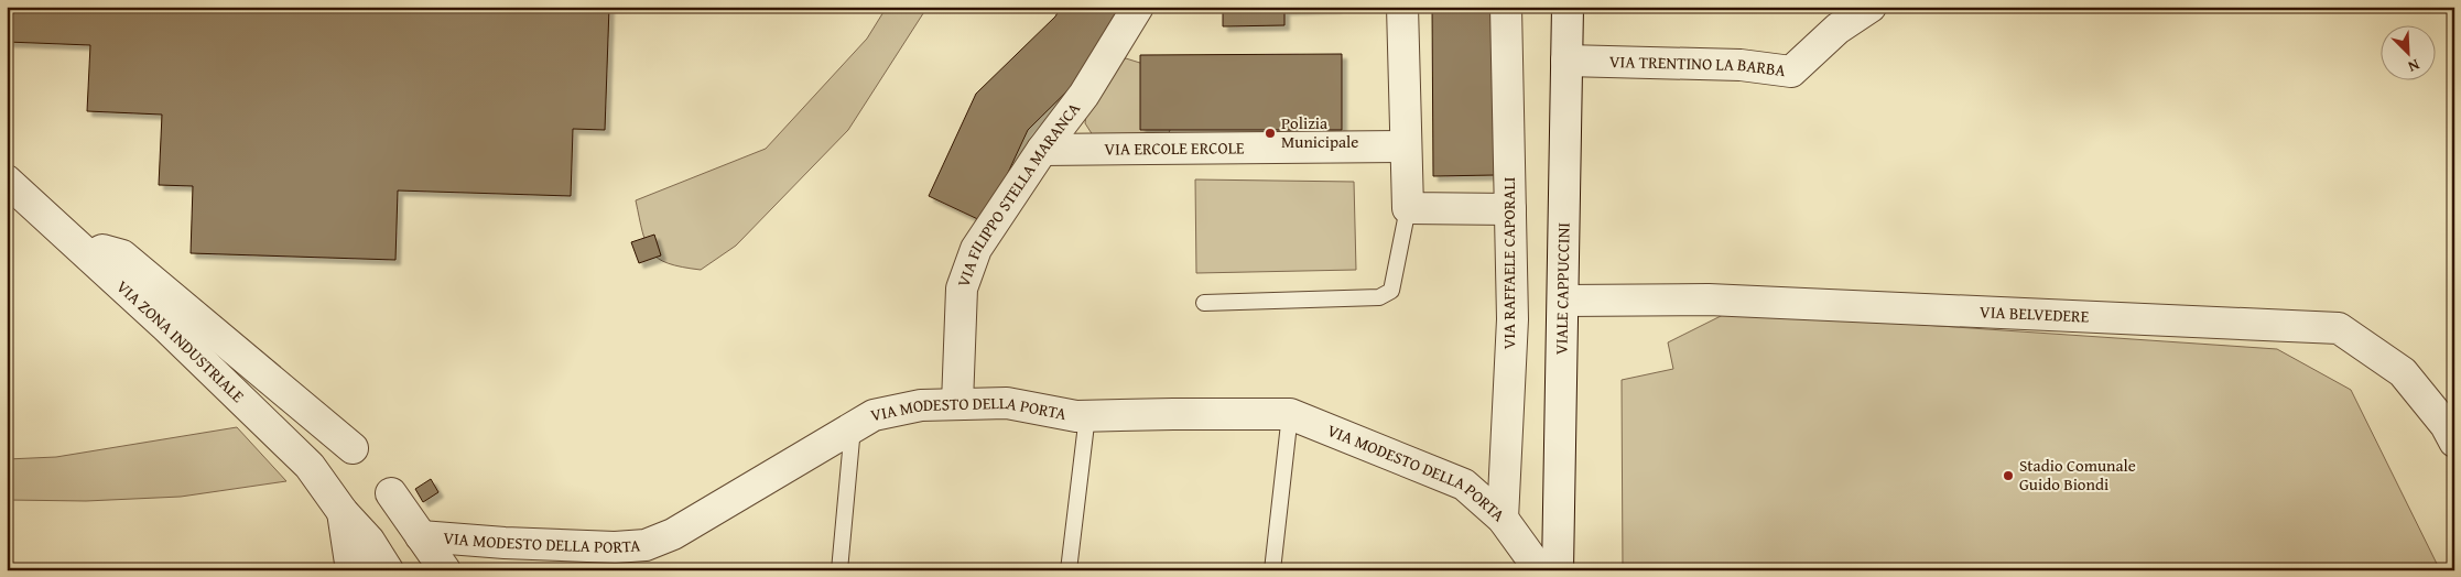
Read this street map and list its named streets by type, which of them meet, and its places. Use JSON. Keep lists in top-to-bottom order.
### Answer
{
  "streets": {
    "street": [
      "VIA TRENTINO LA BARBA",
      "VIA ERCOLE ERCOLE",
      "VIA FILIPPO STELLA MARANCA",
      "VIA RAFFAELE CAPORALI",
      "VIALE CAPPUCCINI",
      "VIA BELVEDERE",
      "VIA ZONA INDUSTRIALE",
      "VIA MODESTO DELLA PORTA"
    ]
  },
  "crossings": [
    ["VIA TRENTINO LA BARBA", "VIALE CAPPUCCINI"],
    ["VIA ERCOLE ERCOLE", "VIA FILIPPO STELLA MARANCA"],
    ["VIA FILIPPO STELLA MARANCA", "VIA MODESTO DELLA PORTA"],
    ["VIA RAFFAELE CAPORALI", "VIA MODESTO DELLA PORTA"],
    ["VIALE CAPPUCCINI", "VIA BELVEDERE"]
  ],
  "places": ["Polizia Municipale", "Stadio Comunale Guido Biondi"],
  "north": "bottom right"
}
